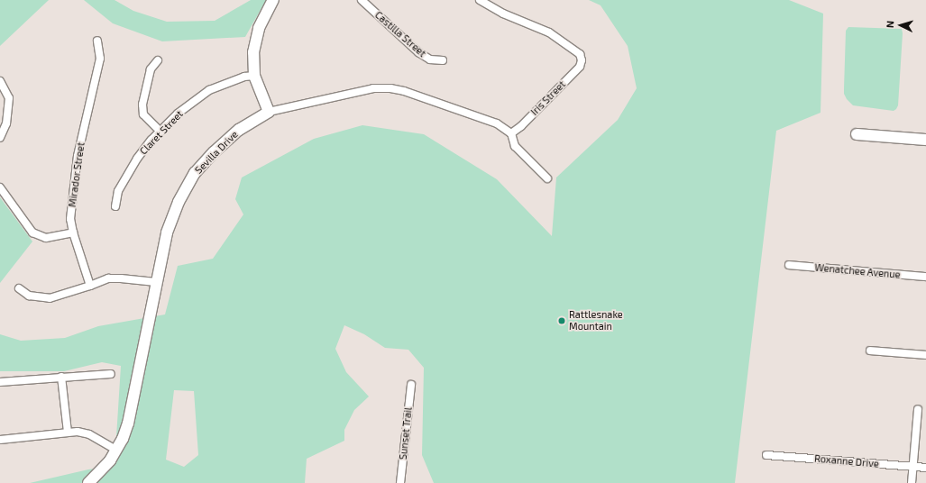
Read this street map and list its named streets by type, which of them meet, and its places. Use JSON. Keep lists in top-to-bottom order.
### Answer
{
  "streets": {
    "street": [
      "Castilla Street",
      "Iris Street",
      "Claret Street",
      "Sevilla Drive",
      "Mirador Street",
      "Wenatchee Avenue",
      "Sunset Trail",
      "Roxanne Drive"
    ]
  },
  "crossings": [
    ["Iris Street", "Sevilla Drive"]
  ],
  "places": ["Rattlesnake Mountain"],
  "north": "left"
}
